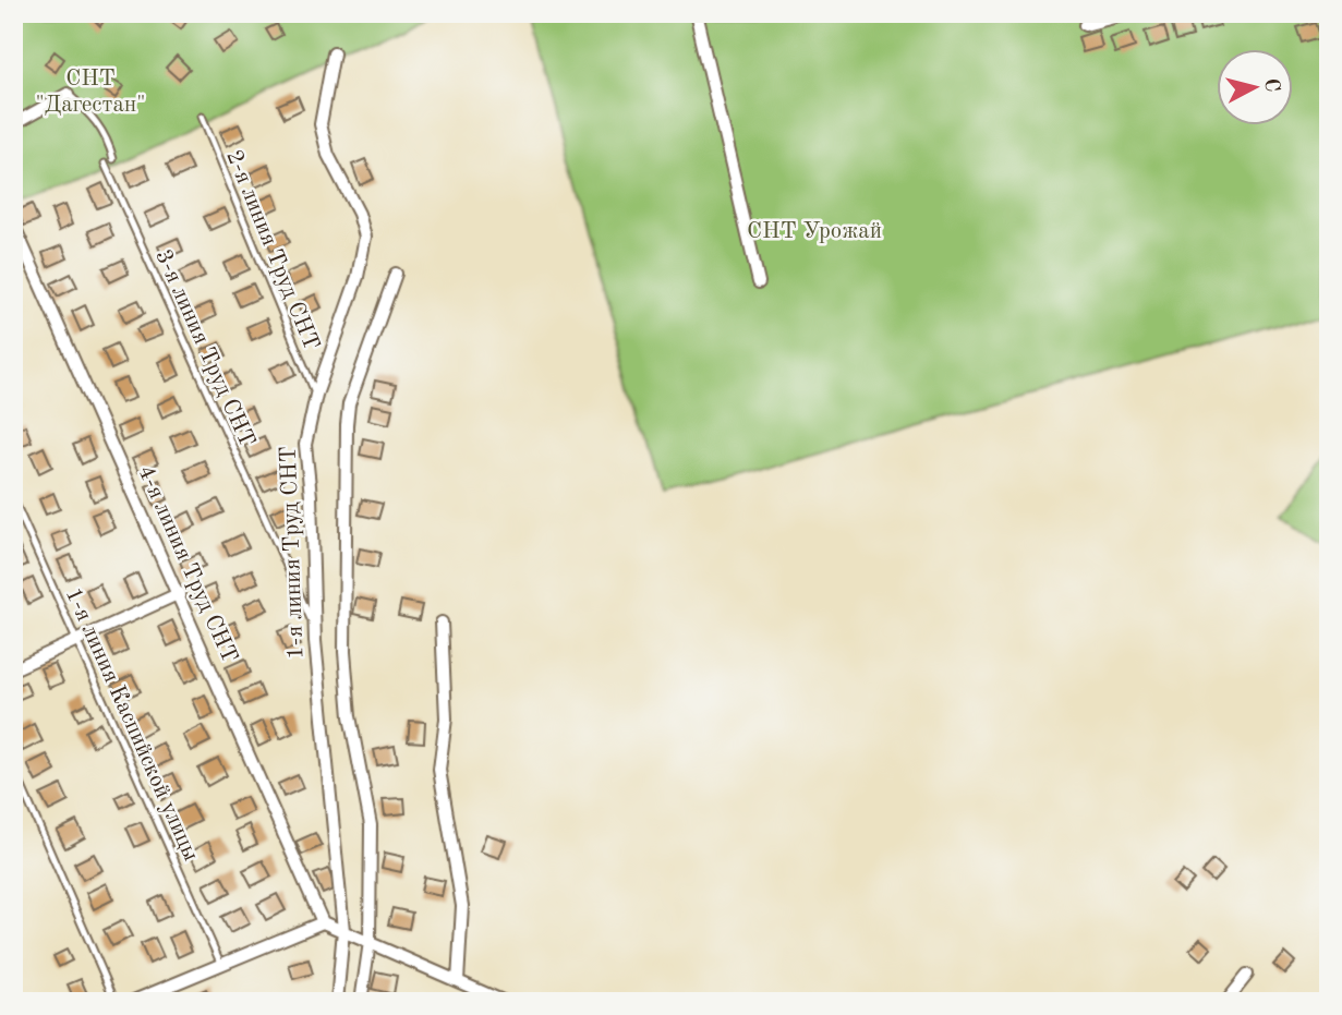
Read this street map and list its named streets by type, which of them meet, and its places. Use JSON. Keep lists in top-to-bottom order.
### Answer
{
  "streets": {
    "street": ["1-я линия Труд СНТ", "4-я линия Труд СНТ"],
    "lane": ["2-я линия Труд СНТ", "3-я линия Труд СНТ", "1-я линия Каспийской улицы"]
  },
  "crossings": [
    ["2-я линия Труд СНТ", "1-я линия Труд СНТ"],
    ["3-я линия Труд СНТ", "1-я линия Труд СНТ"]
  ],
  "parks": ["СНТ \"Дагестан\"", "СНТ Урожай"],
  "north": "right"
}
